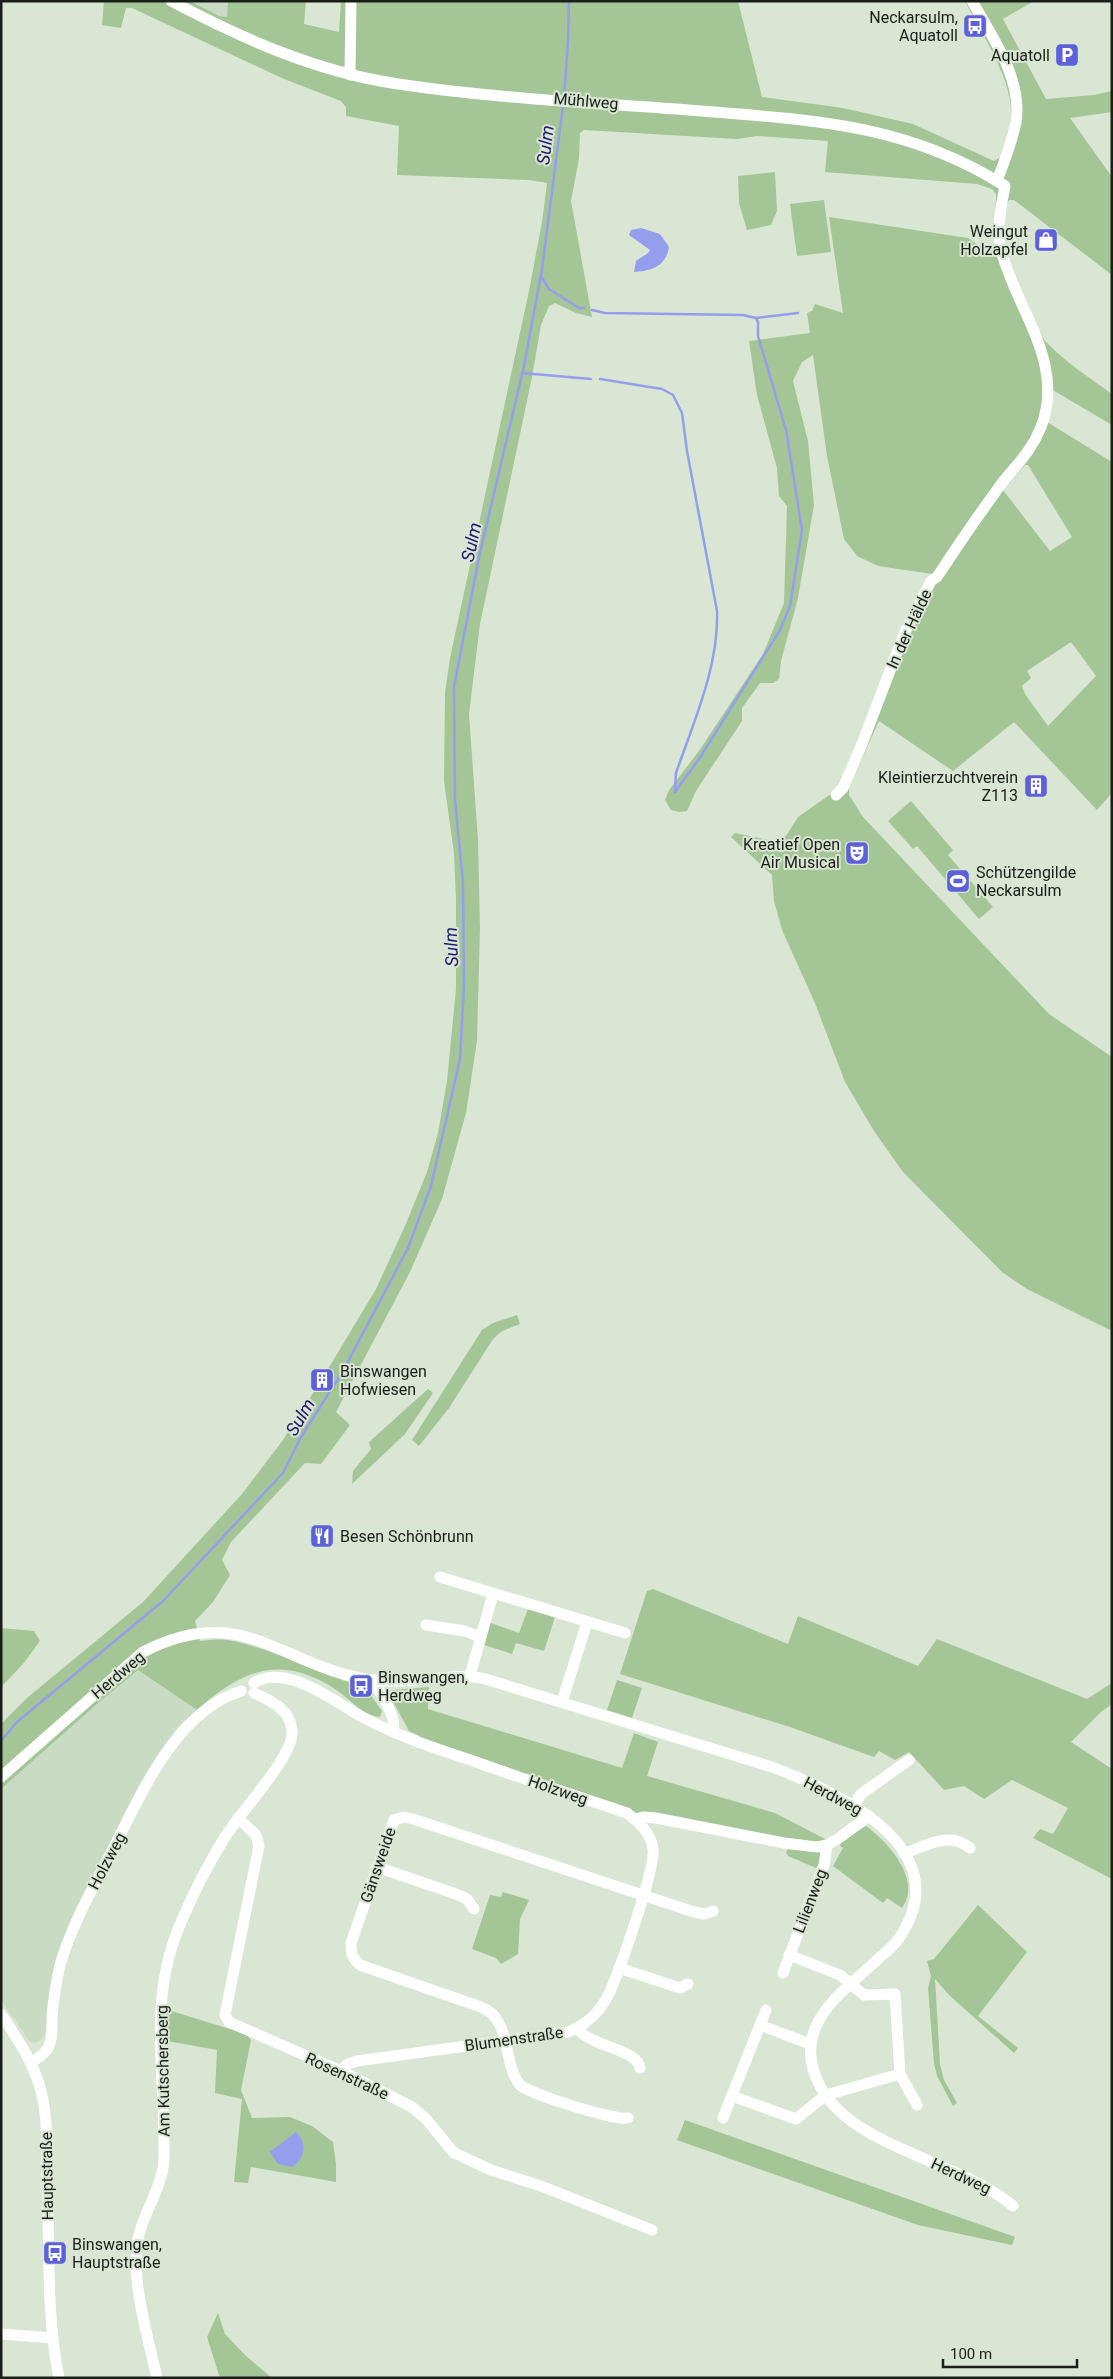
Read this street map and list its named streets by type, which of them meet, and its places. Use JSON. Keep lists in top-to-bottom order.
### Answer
{
  "streets": {
    "street": [
      "Mühlweg",
      "In der Hälde",
      "Herdweg",
      "Holzweg",
      "Gänsweide",
      "Lilienweg",
      "Blumenstraße",
      "Am Kutschersberg",
      "Rosenstraße",
      "Hauptstraße"
    ]
  },
  "crossings": [
    ["Mühlweg", "In der Hälde"],
    ["Holzweg", "Lilienweg"],
    ["Holzweg", "Blumenstraße"],
    ["Holzweg", "Am Kutschersberg"],
    ["Holzweg", "Hauptstraße"],
    ["Gänsweide", "Blumenstraße"],
    ["Blumenstraße", "Rosenstraße"],
    ["Am Kutschersberg", "Rosenstraße"]
  ],
  "water": ["Sulm"],
  "places": {
    "bus stop": ["Neckarsulm, Aquatoll", "Binswangen, Herdweg", "Binswangen, Hauptstraße"],
    "parking": ["Aquatoll"],
    "shop": ["Weingut Holzapfel"],
    "building": ["Kleintierzuchtverein Z113", "Binswangen Hofwiesen"],
    "theatre": ["Kreatief Open Air Musical"],
    "sports": ["Schützengilde Neckarsulm"],
    "restaurant": ["Besen Schönbrunn"]
  },
  "scale_bar": "100 m"
}
